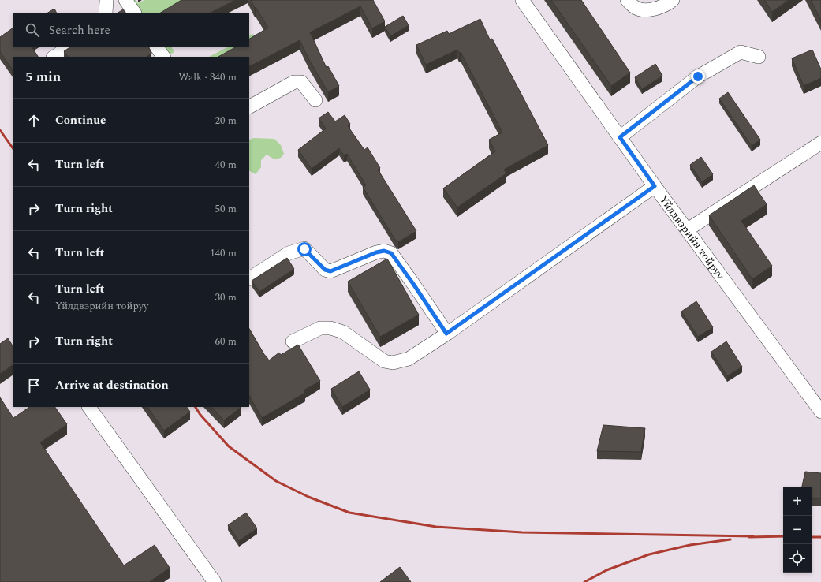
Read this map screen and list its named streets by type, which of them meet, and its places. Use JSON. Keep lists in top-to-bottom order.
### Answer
{
  "streets": {
    "lane": ["Үйлдвэрийн тойруу"]
  },
  "page": {
    "search": "Search here",
    "heading": ["5 min", "Walk · 340 m"],
    "list": [
      ["Continue", "20 m"],
      ["Turn left", "40 m"],
      ["Turn right", "50 m"],
      ["Turn left", "140 m"],
      ["Turn left", "Үйлдвэрийн тойруу", "30 m"],
      ["Turn right", "60 m"],
      "Arrive at destination"
    ],
    "map_buttons": ["+", "−"]
  }
}
